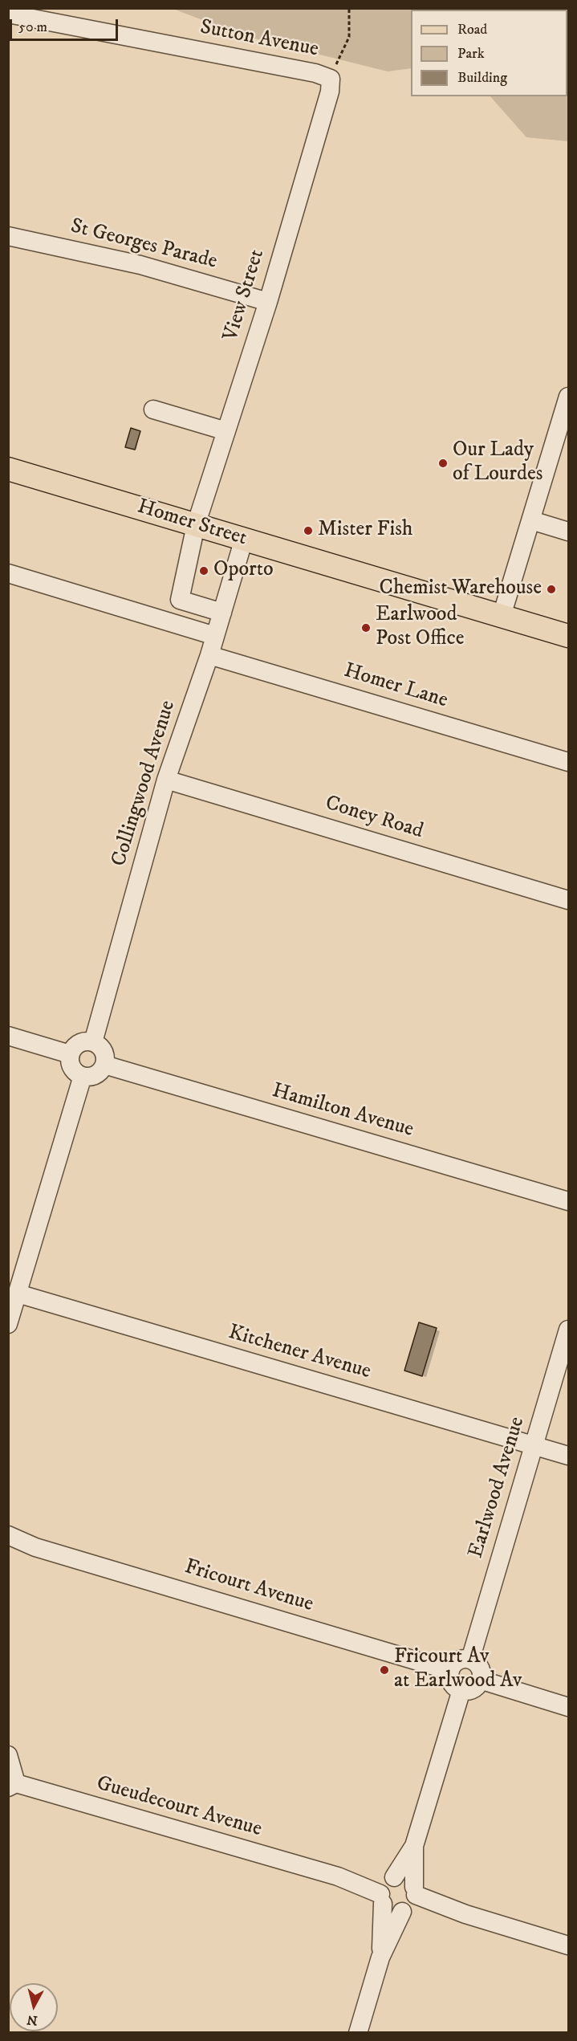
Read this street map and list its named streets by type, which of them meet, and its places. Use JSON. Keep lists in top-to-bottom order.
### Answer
{
  "streets": {
    "main road": ["Homer Street"],
    "street": [
      "Sutton Avenue",
      "St Georges Parade",
      "View Street",
      "Homer Lane",
      "Collingwood Avenue",
      "Coney Road",
      "Hamilton Avenue",
      "Kitchener Avenue",
      "Earlwood Avenue",
      "Fricourt Avenue",
      "Gueudecourt Avenue"
    ]
  },
  "crossings": [
    ["Sutton Avenue", "View Street"],
    ["St Georges Parade", "View Street"],
    ["View Street", "Homer Street"],
    ["View Street", "Collingwood Avenue"],
    ["Homer Street", "Collingwood Avenue"],
    ["Homer Lane", "Collingwood Avenue"],
    ["Collingwood Avenue", "Coney Road"],
    ["Collingwood Avenue", "Hamilton Avenue"],
    ["Kitchener Avenue", "Earlwood Avenue"],
    ["Earlwood Avenue", "Fricourt Avenue"]
  ],
  "places": [
    "Our Lady of Lourdes",
    "Mister Fish",
    "Oporto",
    "Chemist Warehouse",
    "Earlwood Post Office",
    "Fricourt Av at Earlwood Av"
  ],
  "legend": ["Road", "Park", "Building"],
  "scale_bar": "50 m",
  "north": "bottom"
}
